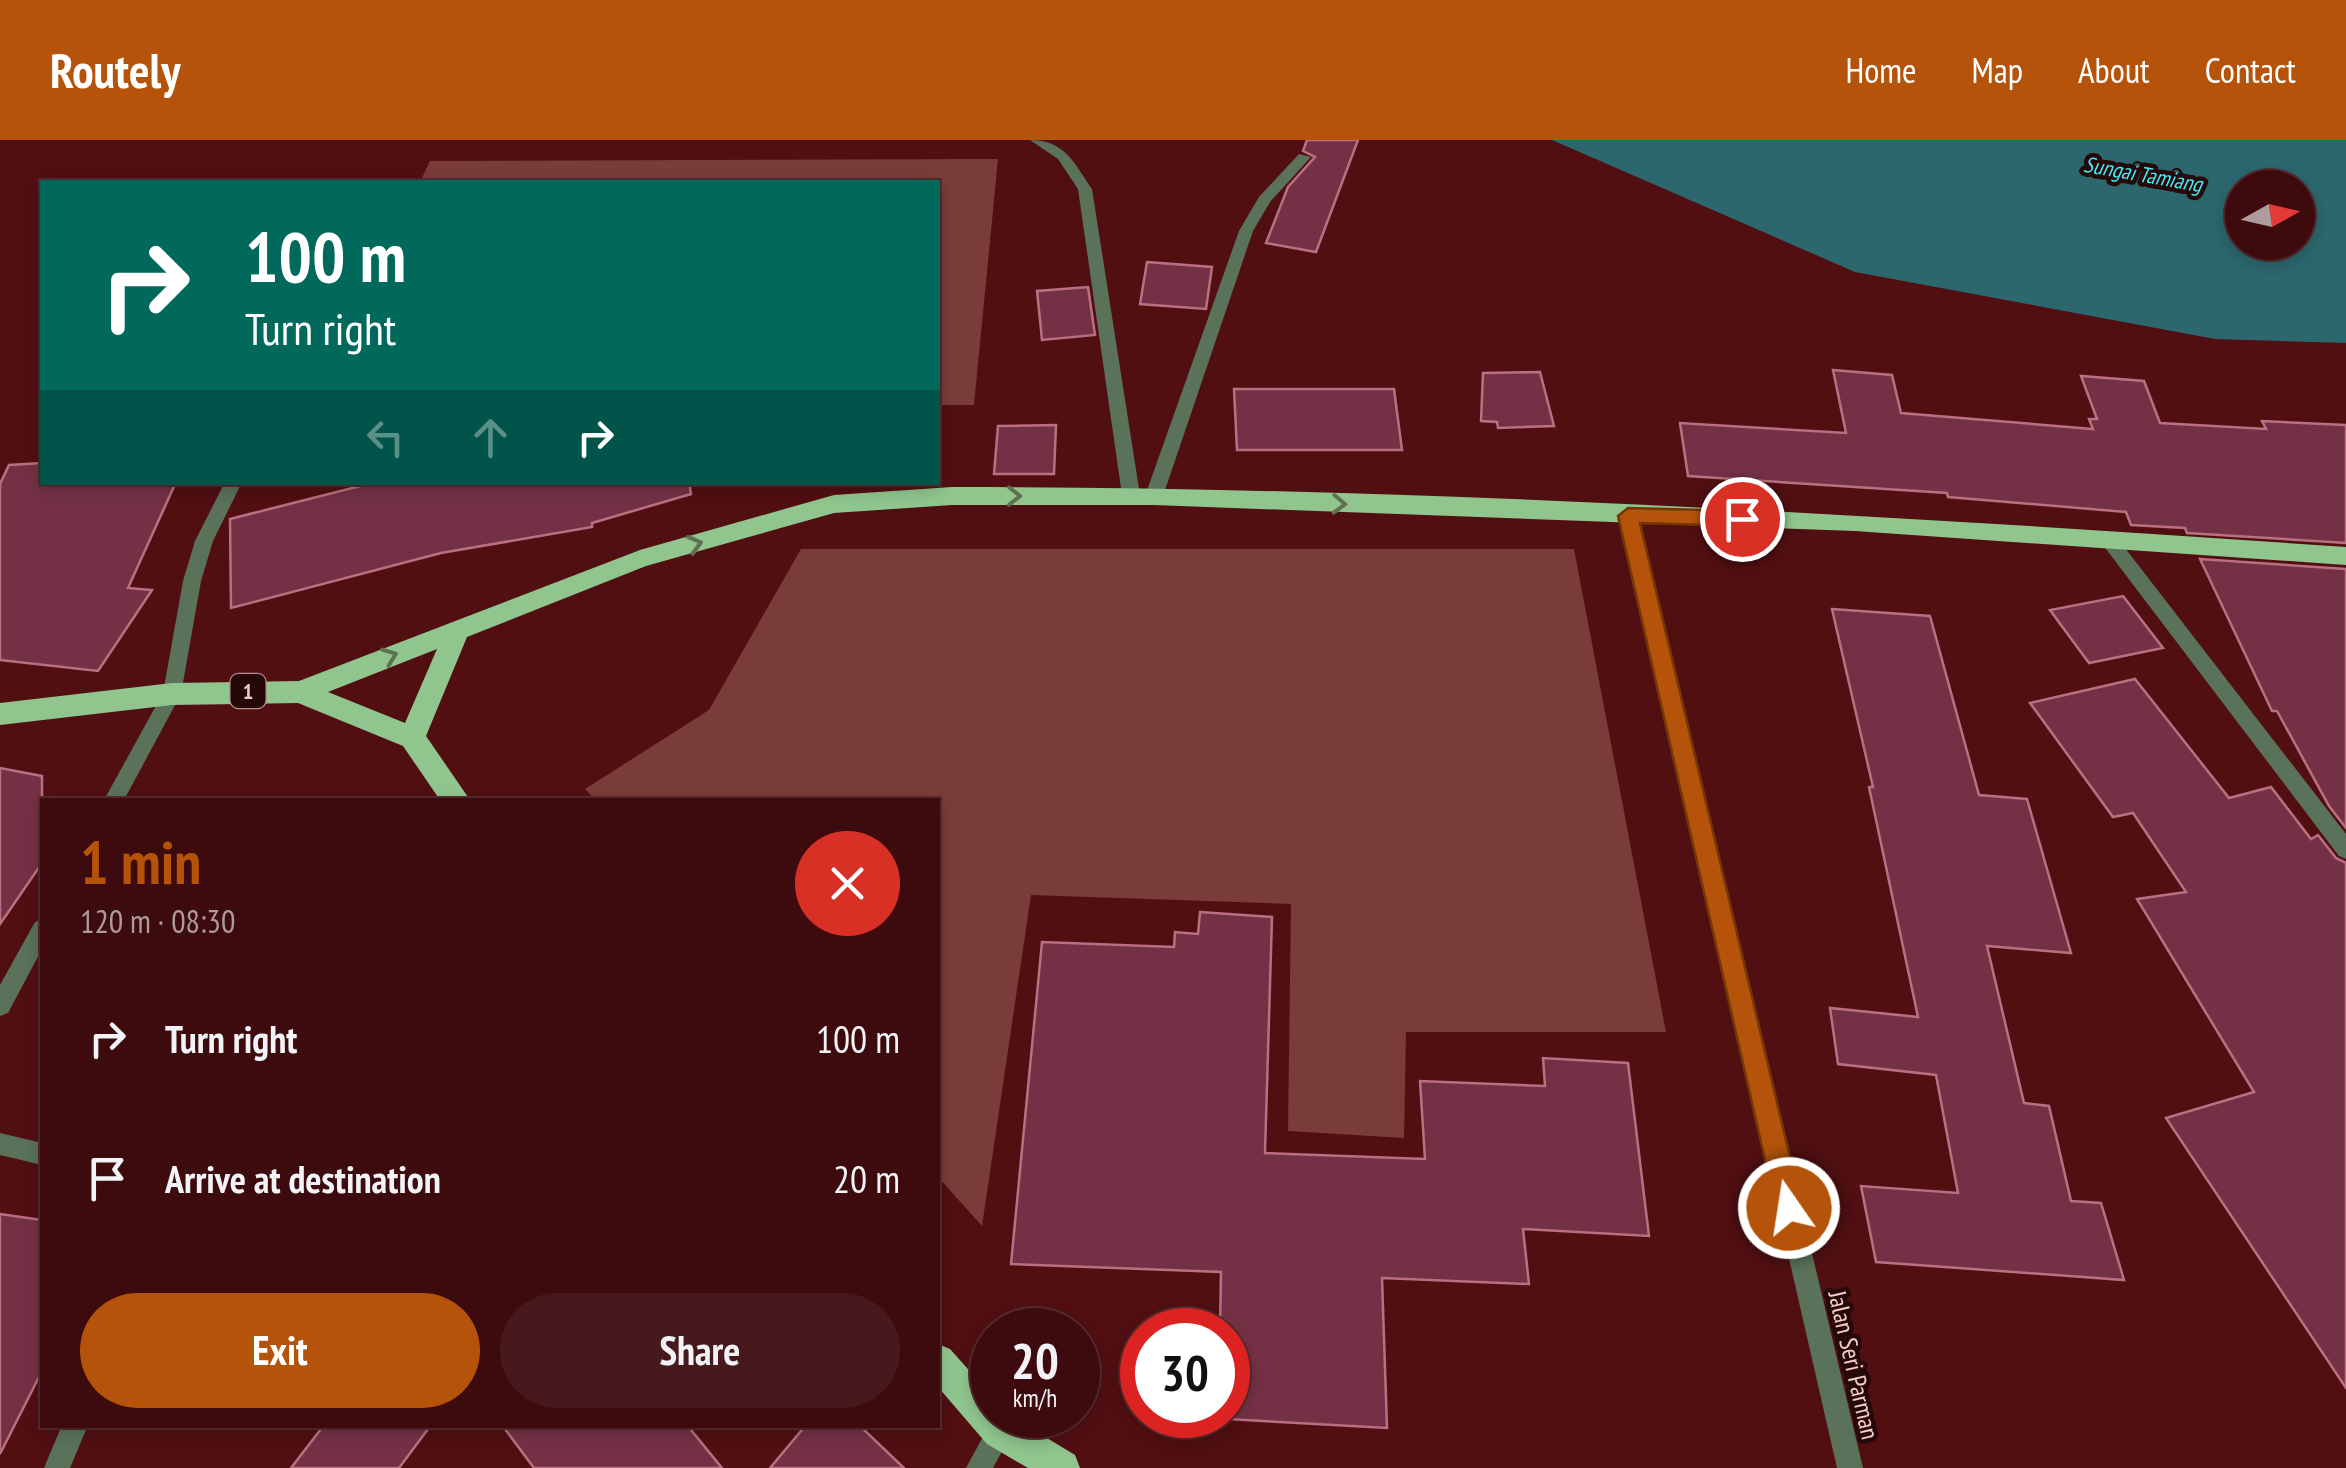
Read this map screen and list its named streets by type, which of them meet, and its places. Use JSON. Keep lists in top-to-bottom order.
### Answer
{
  "streets": {
    "highway": ["1"],
    "street": ["Jalan Seri Parman"]
  },
  "water": ["Sungai Tamiang"],
  "north": "right",
  "page": {
    "header": "Routely",
    "nav": [
      "Home",
      "Map",
      "About",
      "Contact"
    ],
    "turn": ["100 m", "Turn right"],
    "heading": ["1 min", "120 m · 08:30"],
    "list": [
      {
        "name": "Turn right",
        "value": "100 m"
      },
      {
        "name": "Arrive at destination",
        "value": "20 m"
      }
    ],
    "buttons": ["Exit", "Share"],
    "speed": "20 km/h",
    "limit": "30"
  }
}
